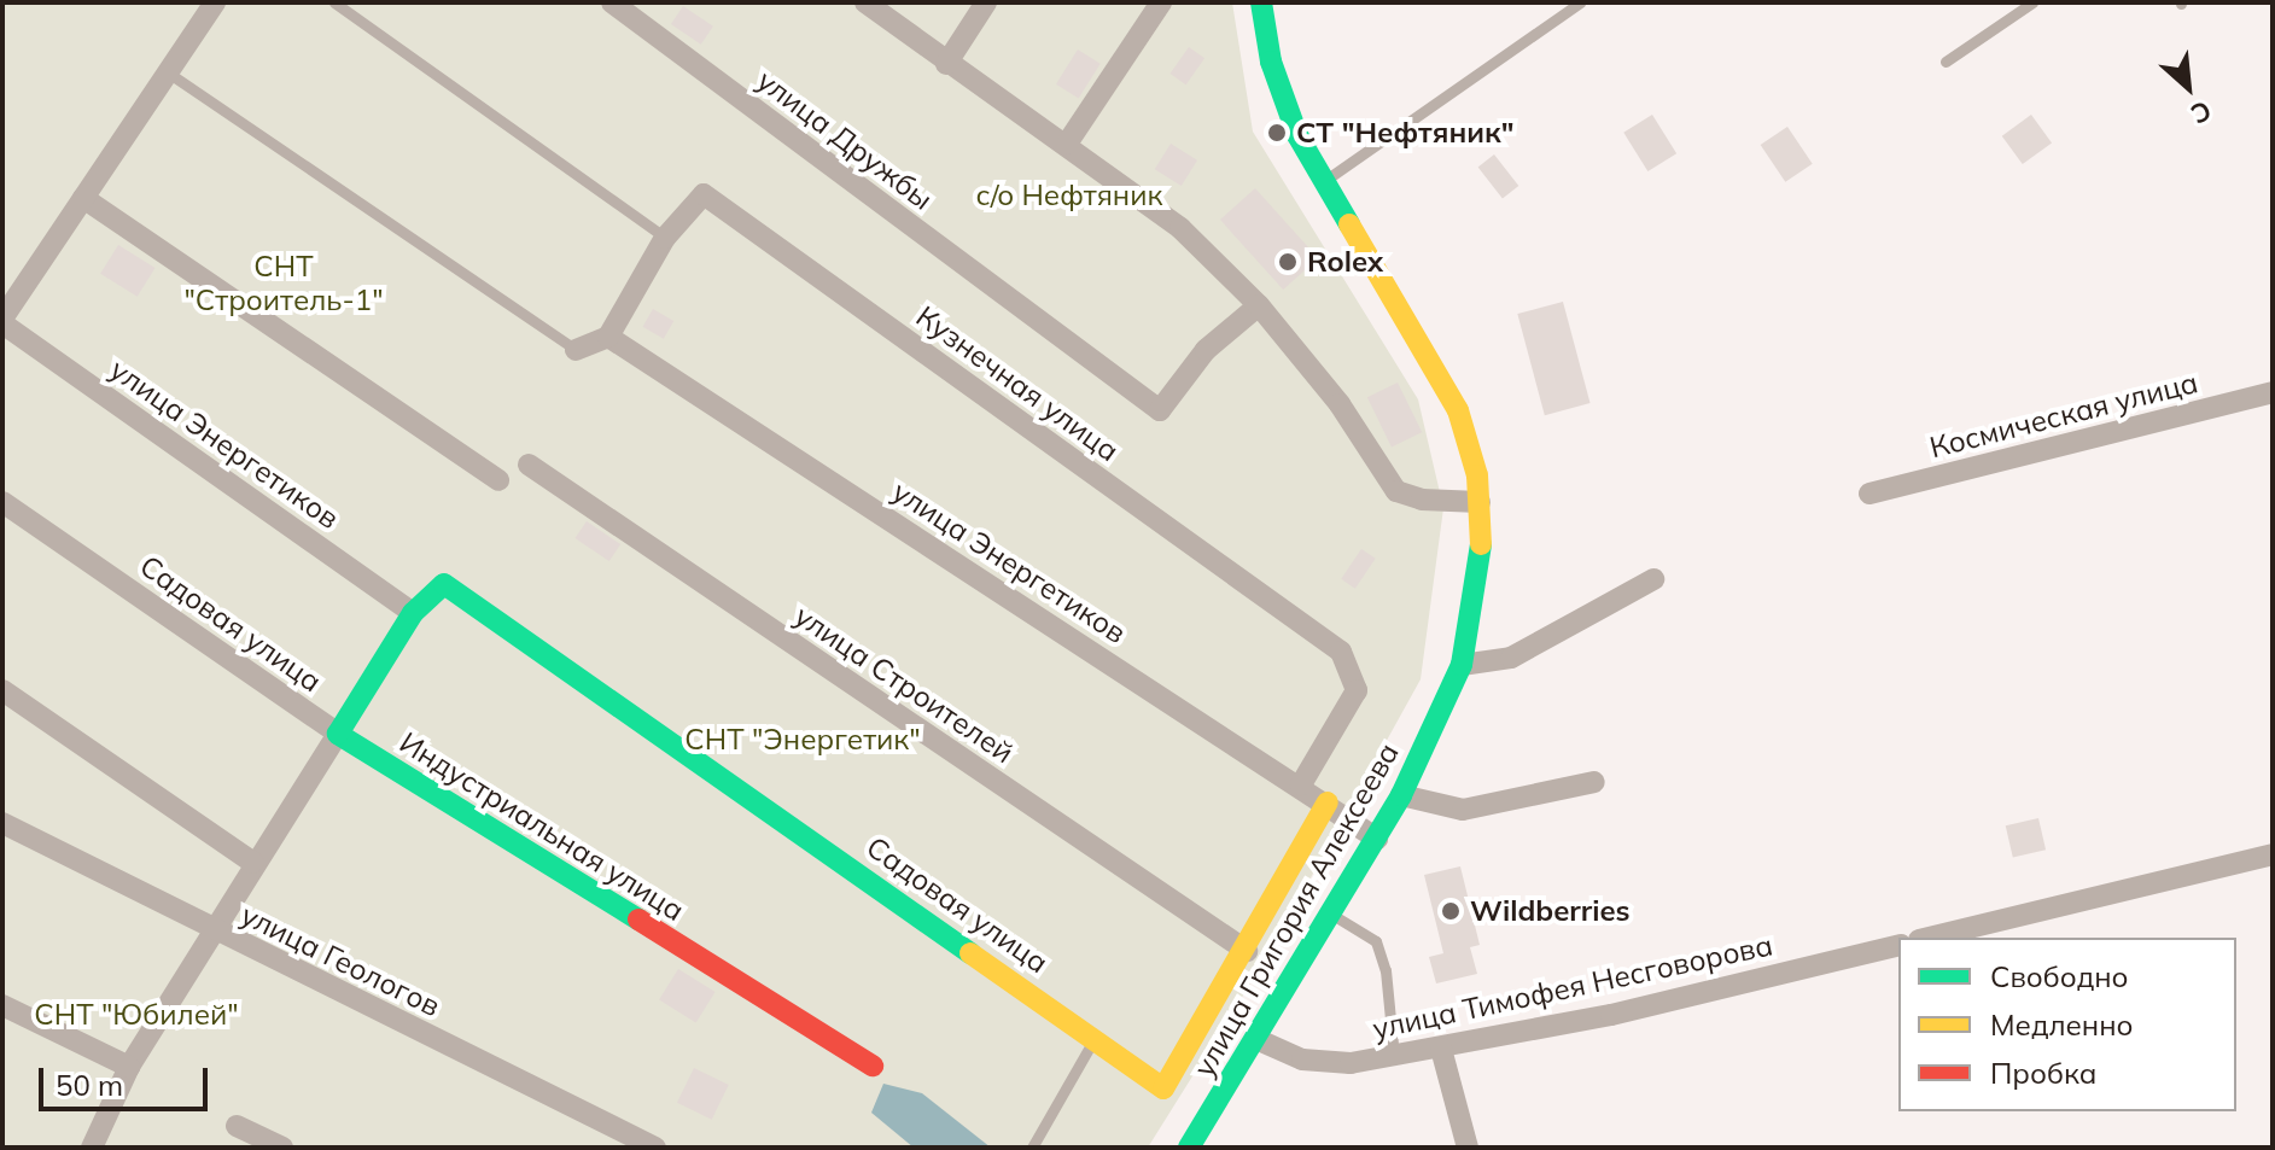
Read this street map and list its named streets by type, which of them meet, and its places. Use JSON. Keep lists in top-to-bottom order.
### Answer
{
  "streets": {
    "street": [
      "улица Дружбы",
      "Кузнечная улица",
      "Космическая улица",
      "улица Энергетиков",
      "Садовая улица",
      "улица Строителей",
      "Индустриальная улица",
      "улица Григория Алексеева",
      "улица Геологов",
      "улица Тимофея Несговорова"
    ]
  },
  "crossings": [
    ["Кузнечная улица", "улица Энергетиков"],
    ["улица Энергетиков", "Садовая улица"],
    ["улица Энергетиков", "улица Григория Алексеева"],
    ["Садовая улица", "улица Строителей"],
    ["Садовая улица", "Индустриальная улица"],
    ["улица Григория Алексеева", "улица Тимофея Несговорова"]
  ],
  "parks": [
    "с/о Нефтяник",
    "СНТ \"Строитель-1\"",
    "СНТ \"Энергетик\"",
    "СНТ \"Юбилей\""
  ],
  "places": ["СТ \"Нефтяник\"", "Rolex", "Wildberries"],
  "legend": ["Свободно", "Медленно", "Пробка"],
  "scale_bar": "50 m",
  "north": "bottom right"
}
